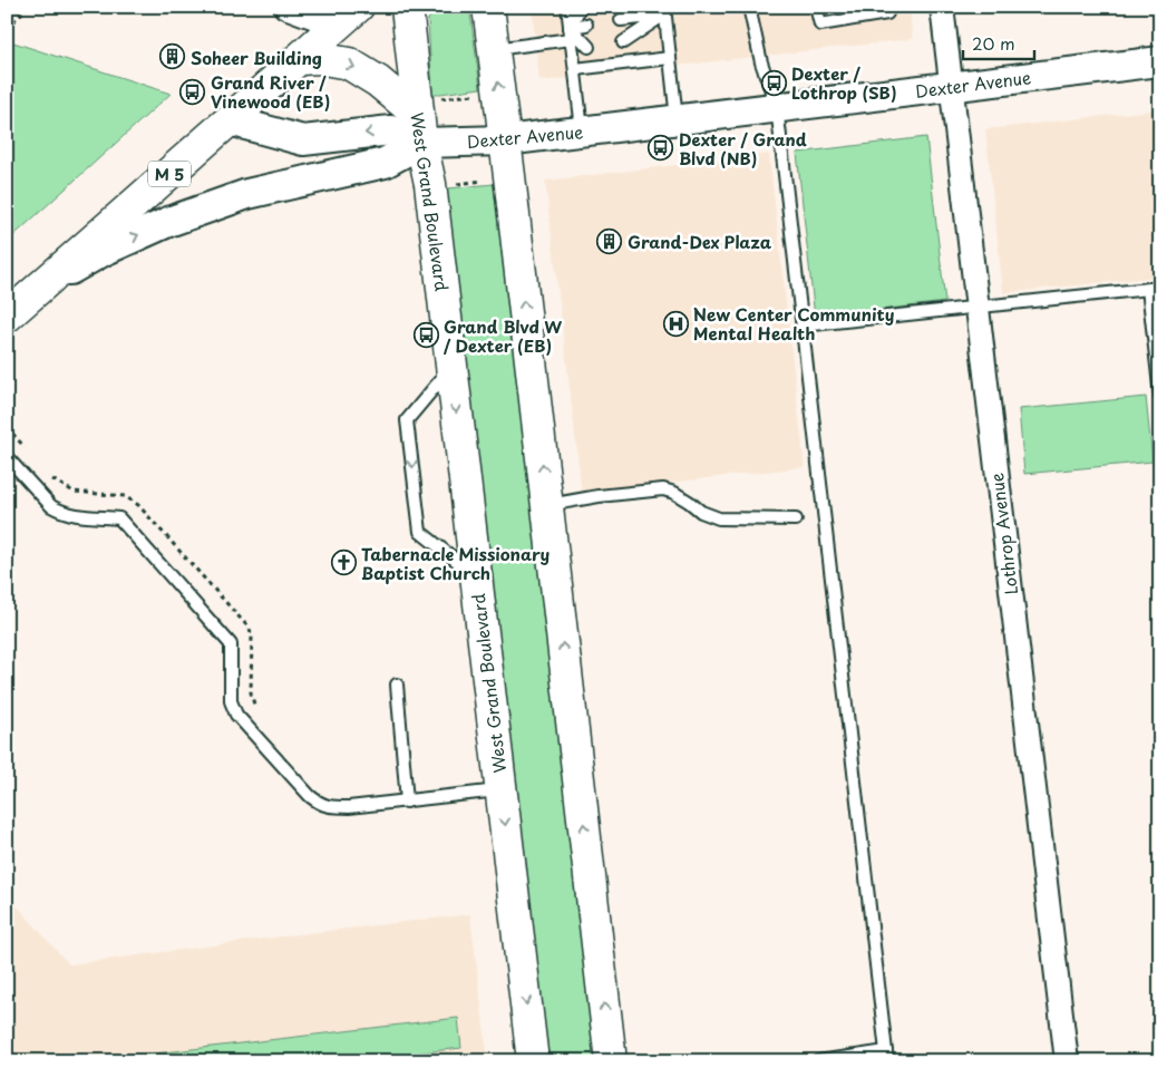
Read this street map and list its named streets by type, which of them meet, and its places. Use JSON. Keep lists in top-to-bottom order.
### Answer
{
  "streets": {
    "main road": ["M 5", "West Grand Boulevard"],
    "street": ["Dexter Avenue", "Lothrop Avenue"]
  },
  "crossings": [
    ["Dexter Avenue", "M 5"],
    ["Dexter Avenue", "West Grand Boulevard"],
    ["Dexter Avenue", "Lothrop Avenue"]
  ],
  "places": {
    "building": ["Soheer Building", "Grand-Dex Plaza"],
    "bus stop": [
      "Dexter / Lothrop (SB)",
      "Grand River / Vinewood (EB)",
      "Dexter / Grand Blvd (NB)",
      "Grand Blvd W / Dexter (EB)"
    ],
    "hospital": ["New Center Community Mental Health"],
    "church": ["Tabernacle Missionary Baptist Church"]
  },
  "scale_bar": "20 m"
}
